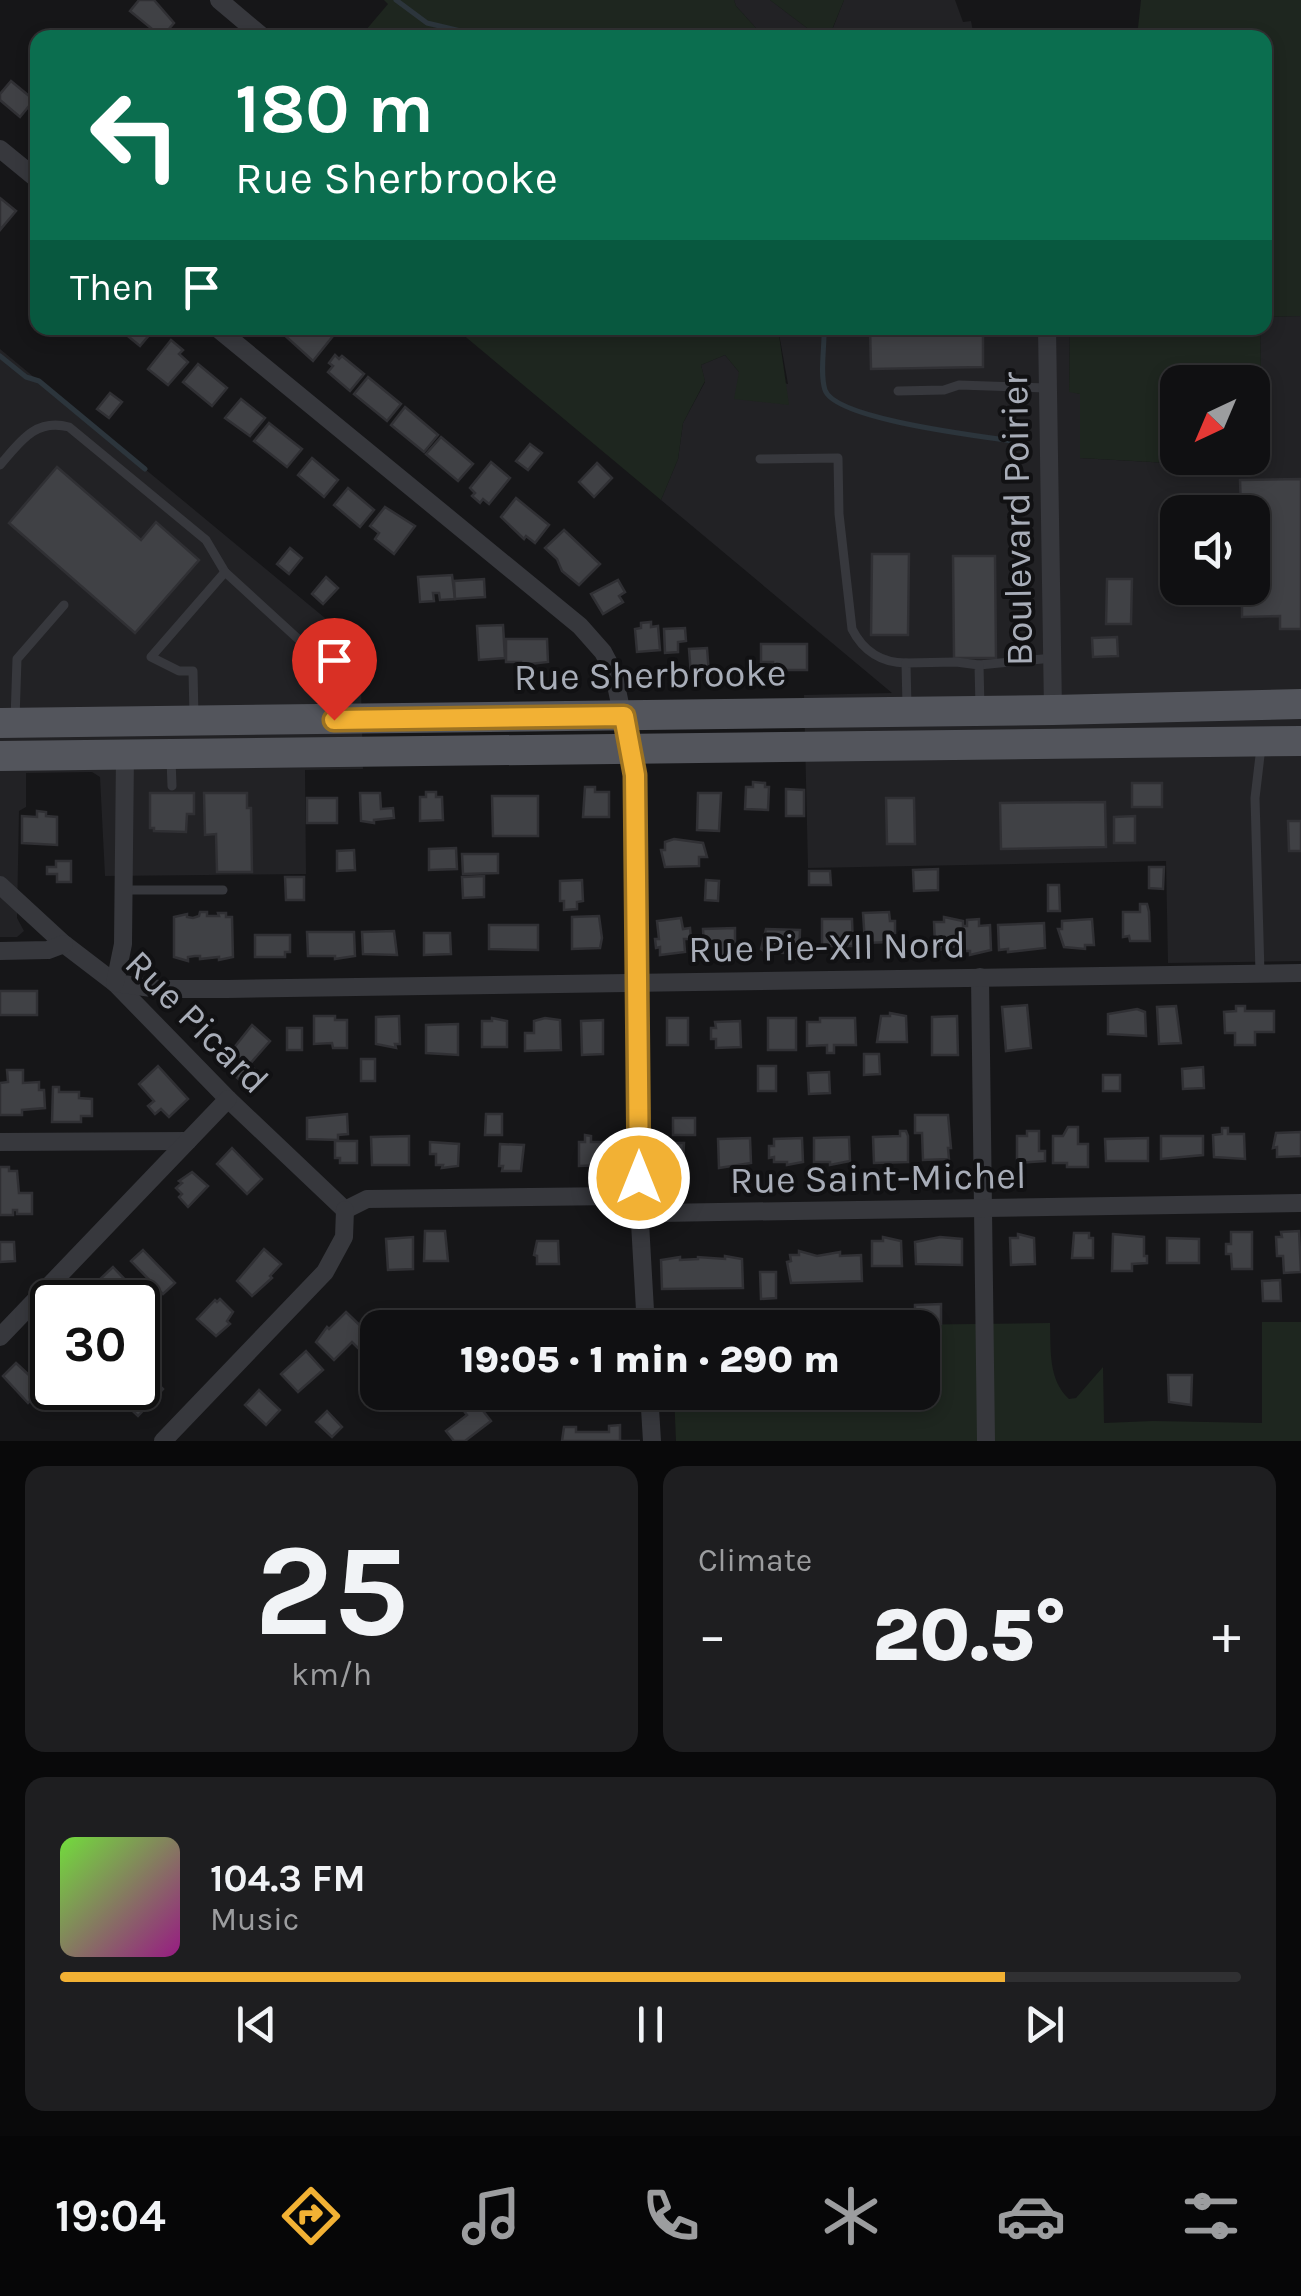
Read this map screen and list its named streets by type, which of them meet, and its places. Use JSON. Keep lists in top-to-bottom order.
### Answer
{
  "streets": {
    "main road": ["Rue Sherbrooke"],
    "street": [
      "Boulevard Poirier",
      "Rue Pie-XII Nord",
      "Rue Picard",
      "Rue Saint-Michel"
    ]
  },
  "crossings": [
    ["Boulevard Poirier", "Rue Sherbrooke"],
    ["Rue Pie-XII Nord", "Rue Picard"],
    ["Rue Picard", "Rue Saint-Michel"]
  ],
  "north": "bottom left",
  "page": {
    "turn": ["180 m", "Rue Sherbrooke"],
    "then": "Then",
    "limit": "30",
    "trip": "19:05 · 1 min · 290 m",
    "tile": [
      ["25", "km/h"],
      "Climate"
    ],
    "heat": ["−", "20.5°", "+"],
    "song": ["104.3 FM", "Music"],
    "tabs": "19:04"
  }
}
